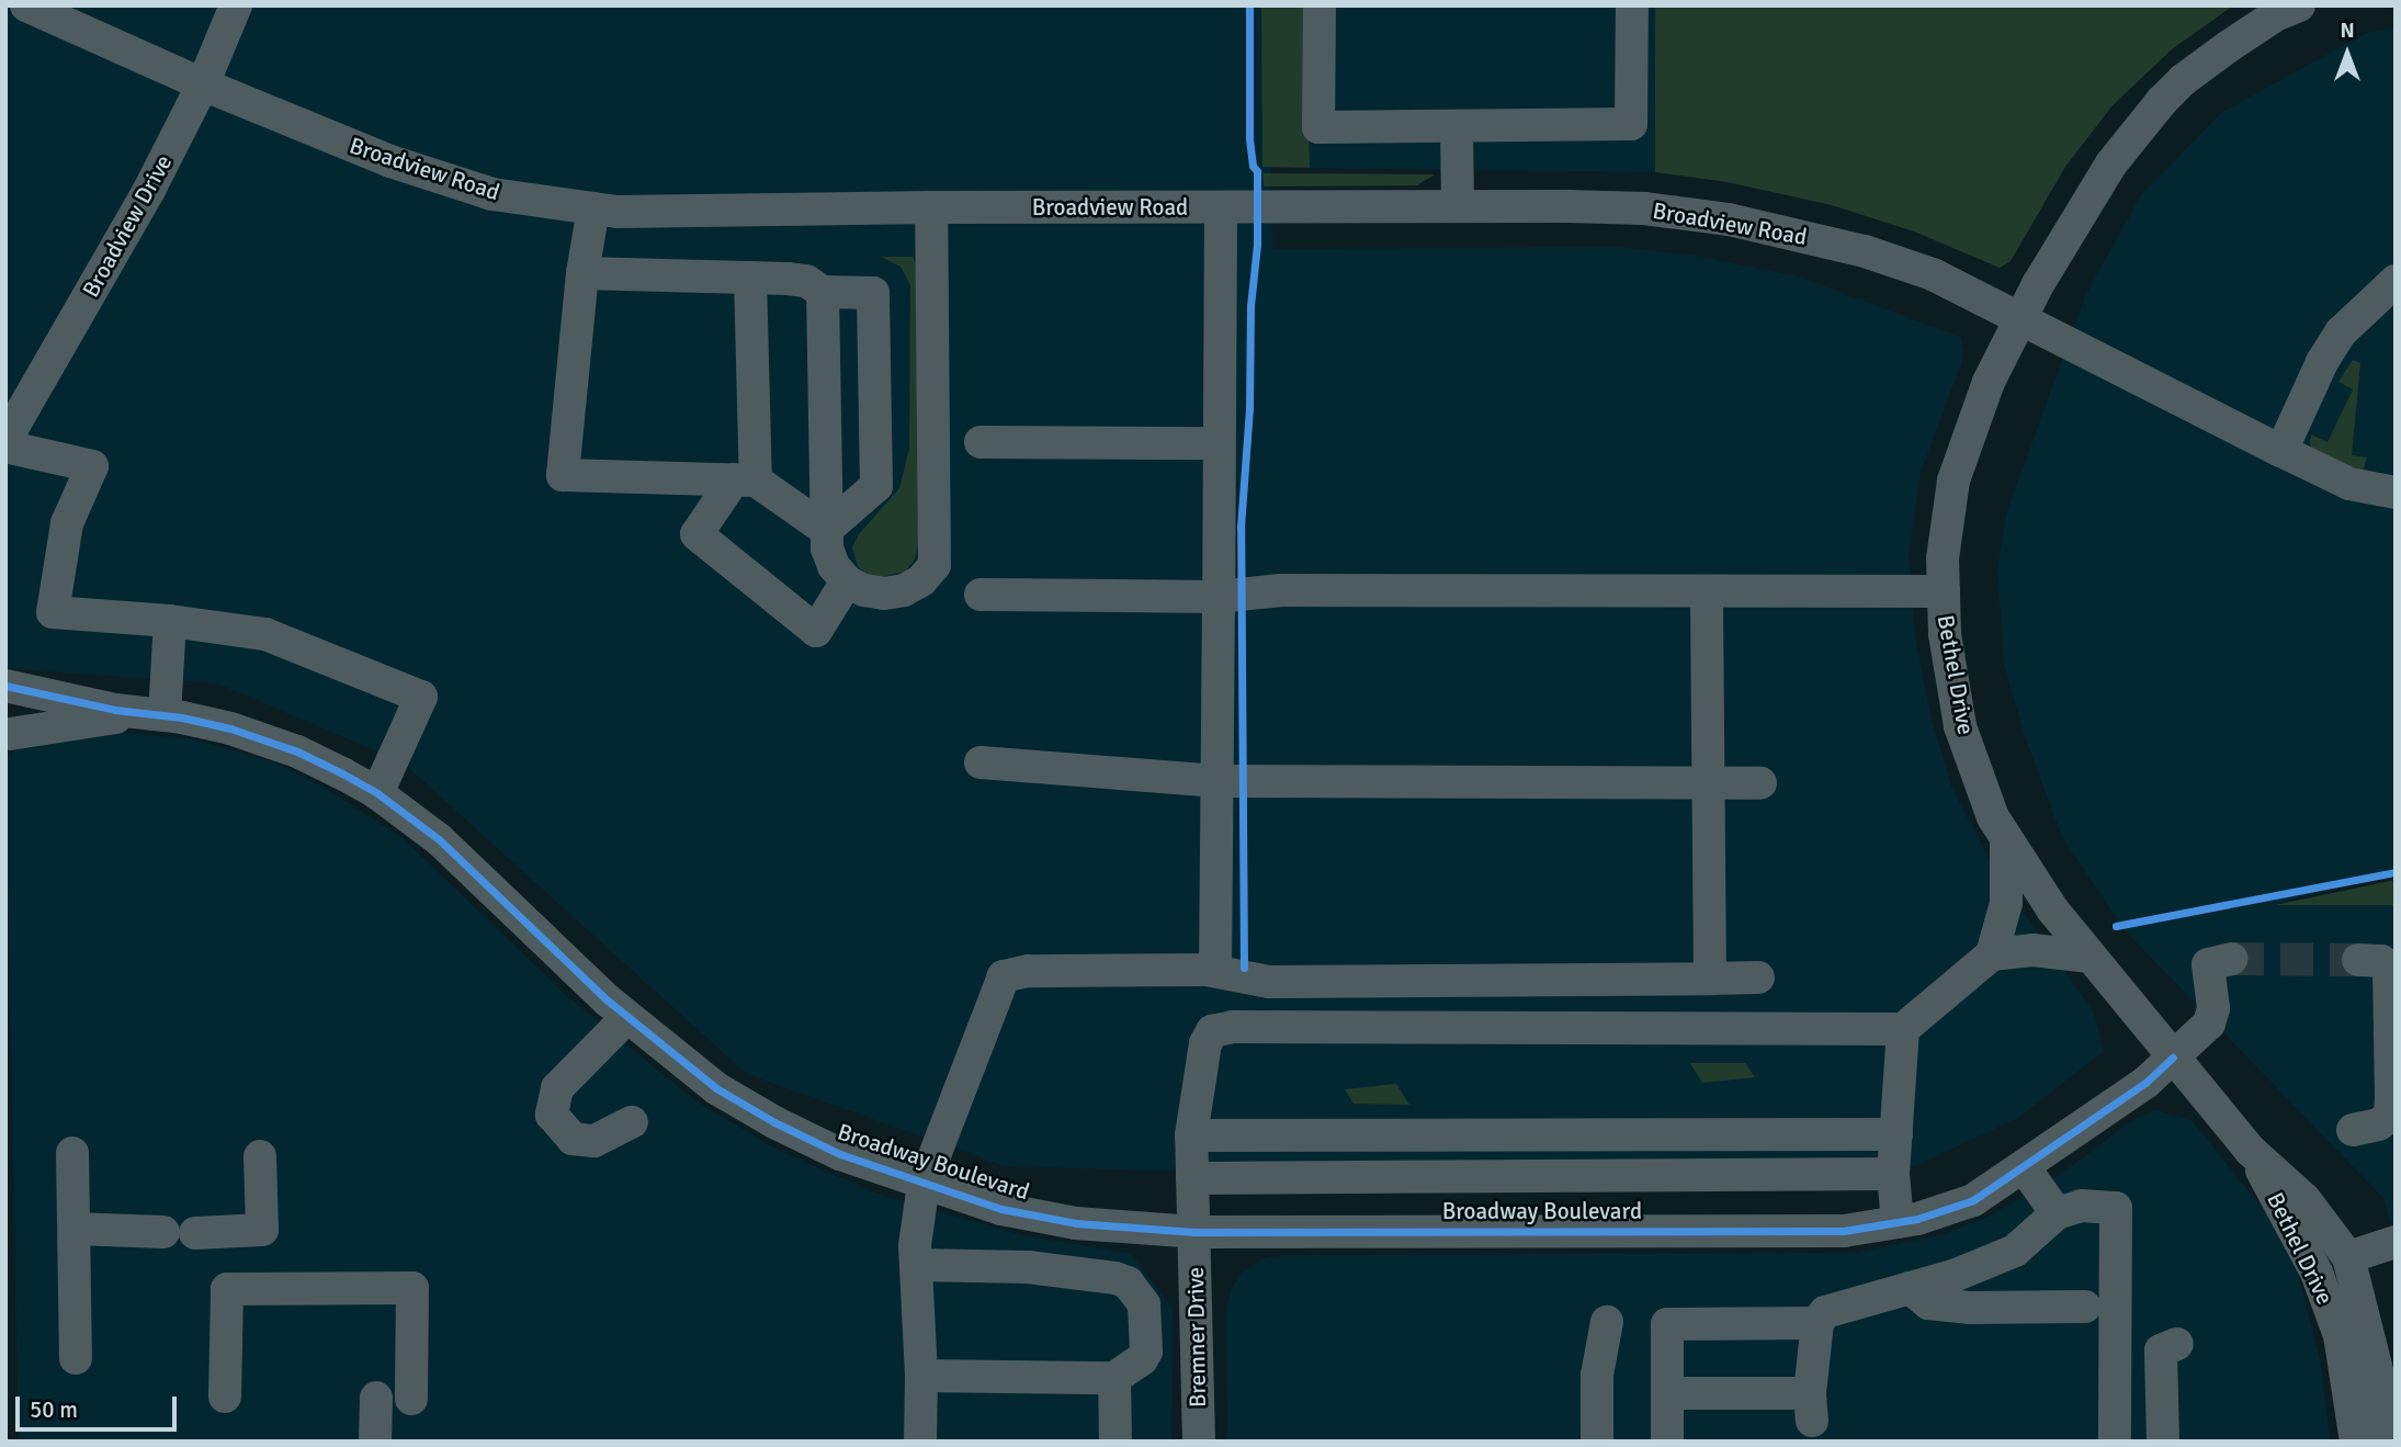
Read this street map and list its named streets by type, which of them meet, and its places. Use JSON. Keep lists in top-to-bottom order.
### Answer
{
  "streets": {
    "street": [
      "Broadview Road",
      "Broadview Drive",
      "Bethel Drive",
      "Broadway Boulevard",
      "Bremner Drive"
    ]
  },
  "crossings": [
    ["Broadview Road", "Broadview Drive"],
    ["Broadview Road", "Bethel Drive"],
    ["Bethel Drive", "Broadway Boulevard"],
    ["Broadway Boulevard", "Bremner Drive"]
  ],
  "scale_bar": "50 m",
  "north": "top"
}
